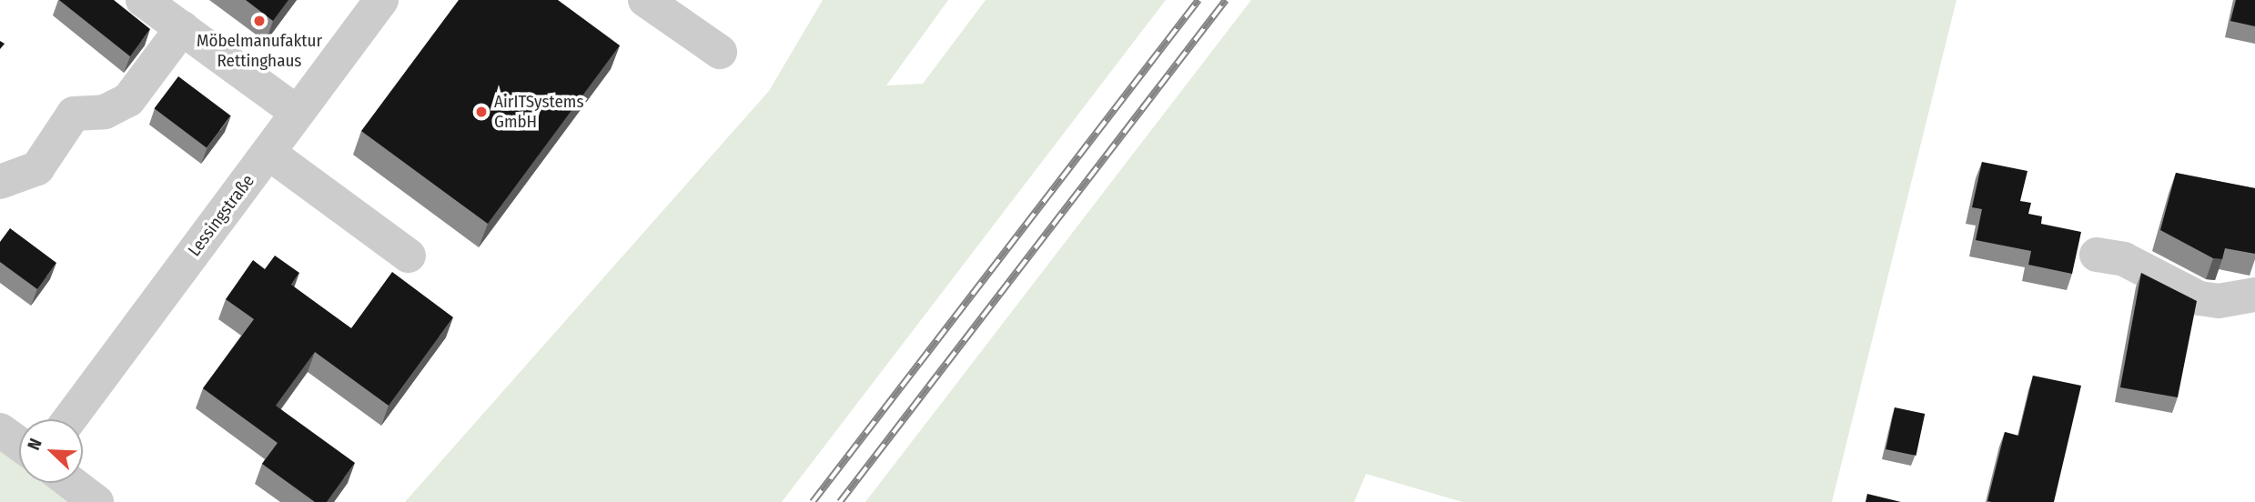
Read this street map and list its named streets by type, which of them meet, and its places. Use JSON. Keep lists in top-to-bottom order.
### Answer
{
  "streets": {
    "street": ["Lessingstraße"]
  },
  "places": ["Möbelmanufaktur Rettinghaus", "AirITSystems GmbH"],
  "north": "top left"
}
